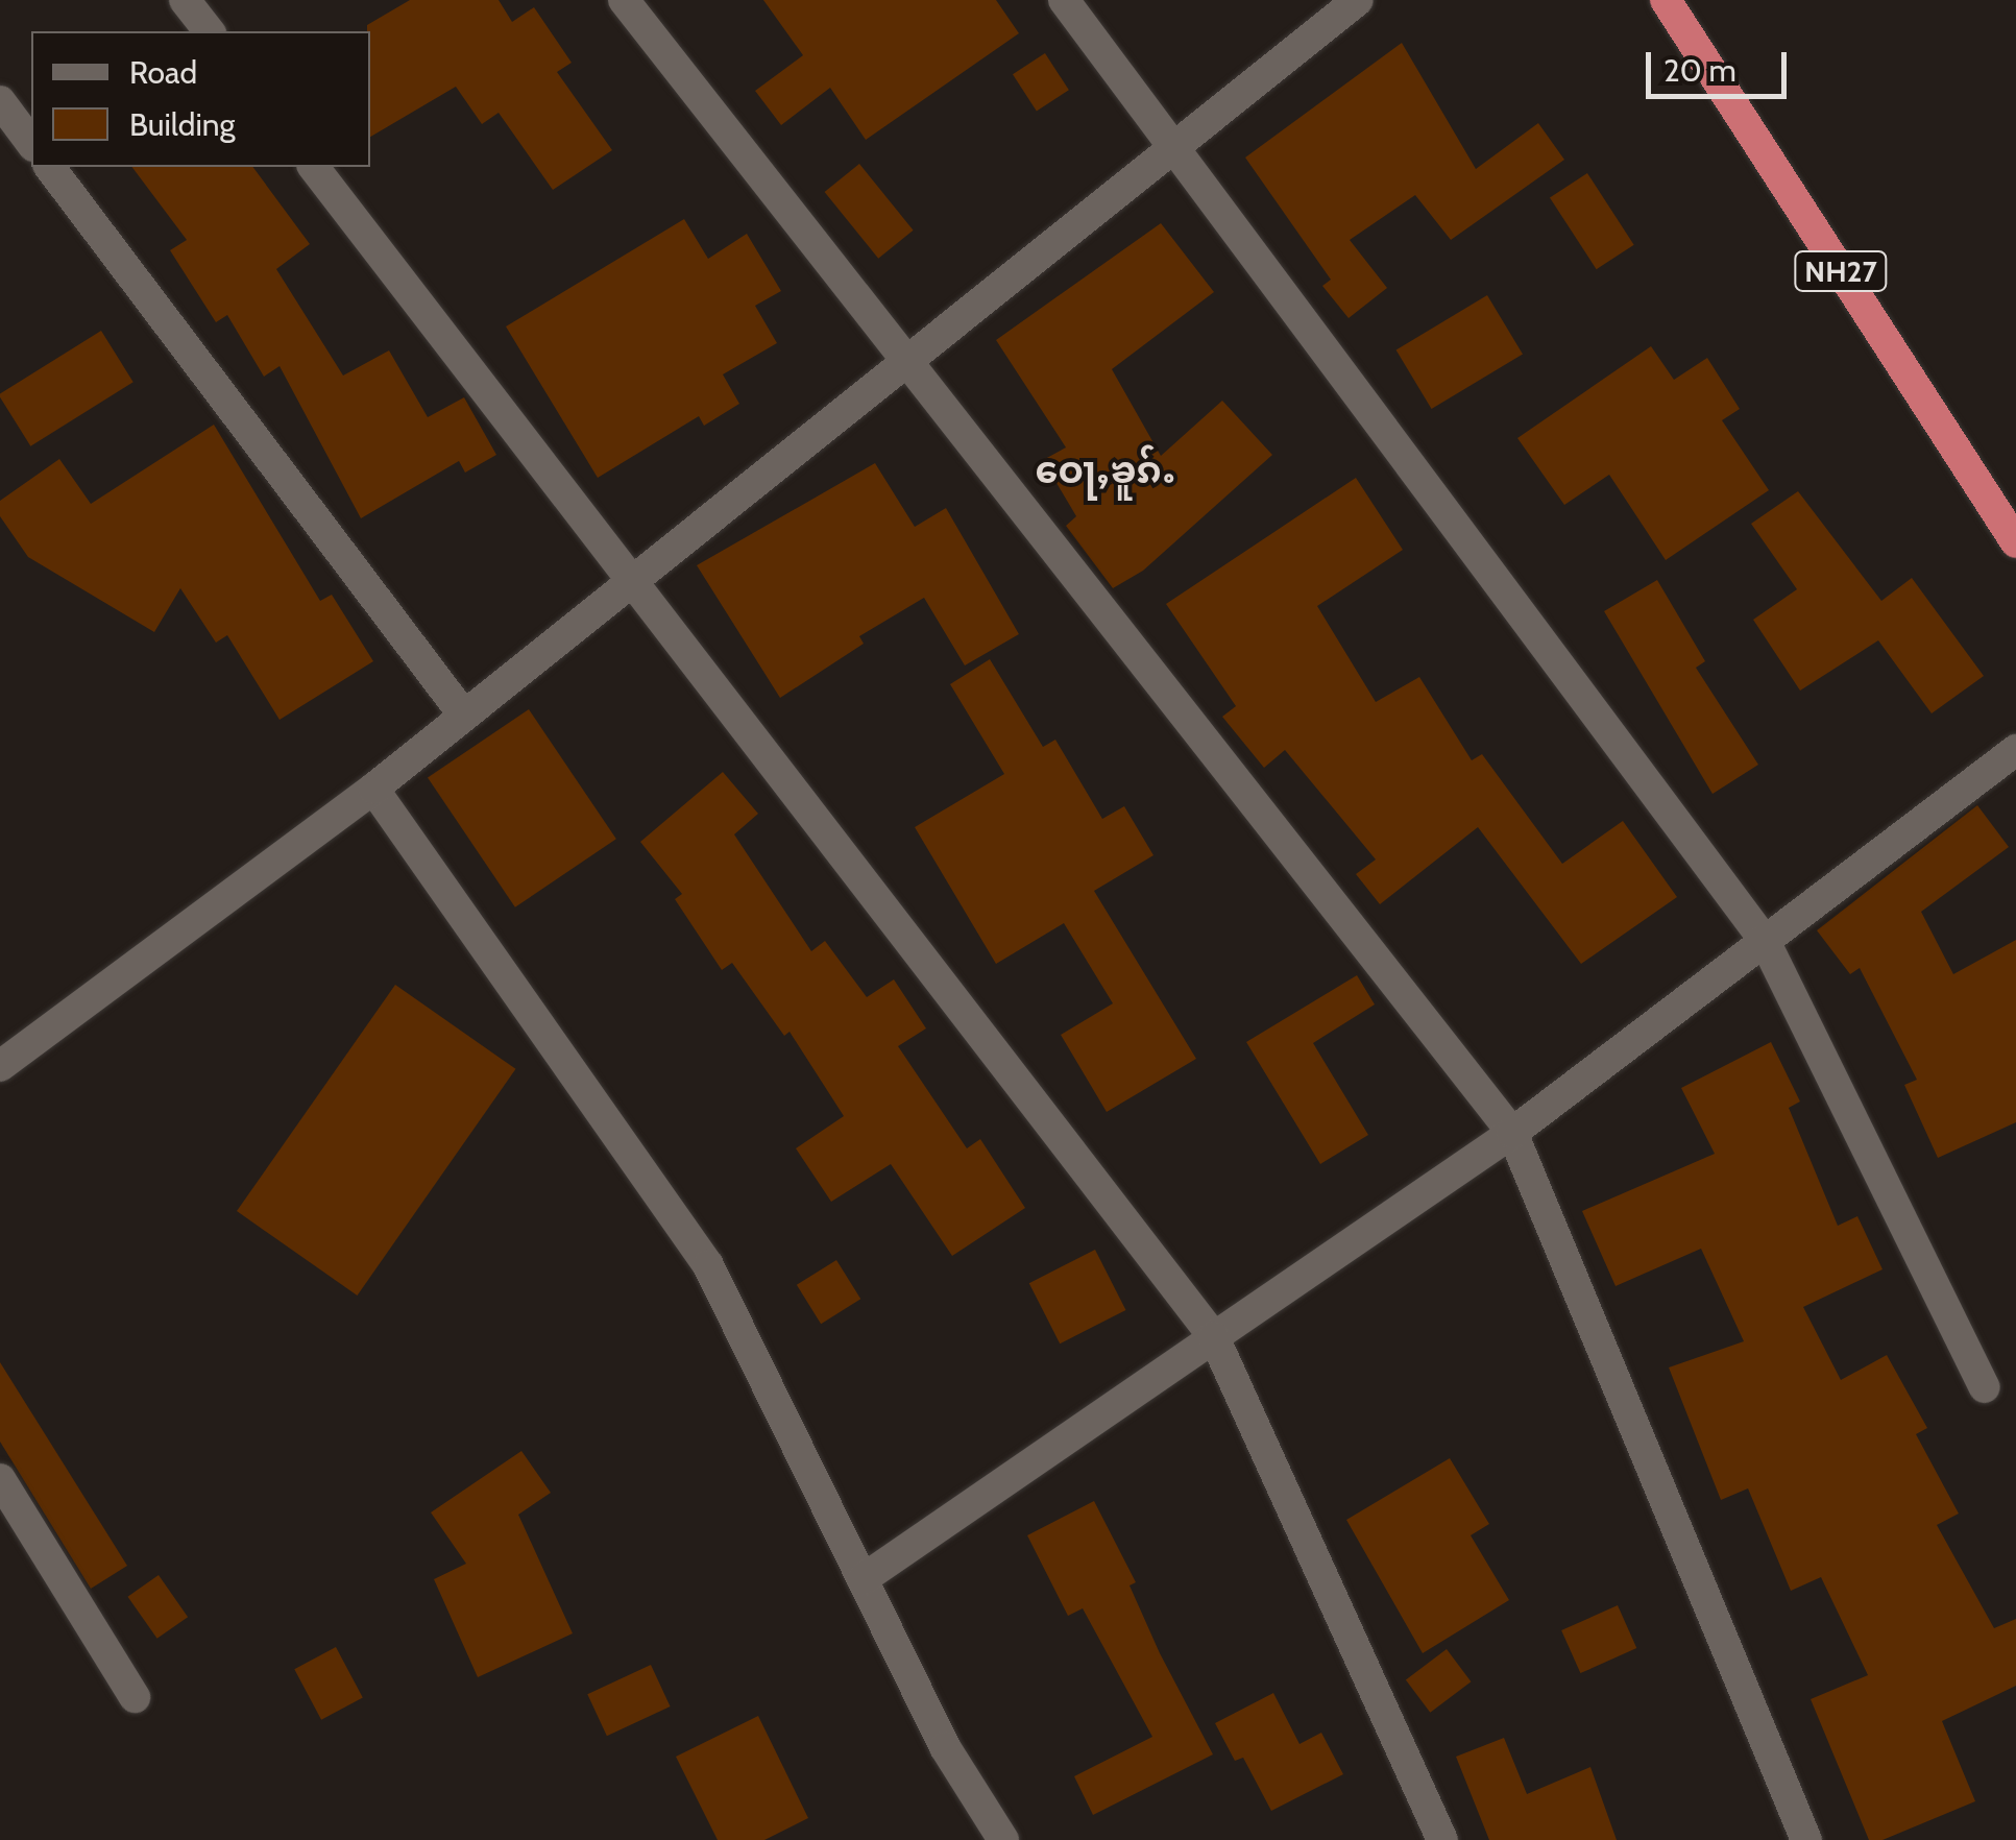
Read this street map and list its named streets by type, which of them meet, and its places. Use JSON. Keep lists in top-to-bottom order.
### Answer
{
  "streets": {
    "highway": ["NH27"]
  },
  "districts": ["ဝေႃႇၶူၵ်ႉ"],
  "legend": ["Road", "Building"],
  "scale_bar": "20 m"
}
